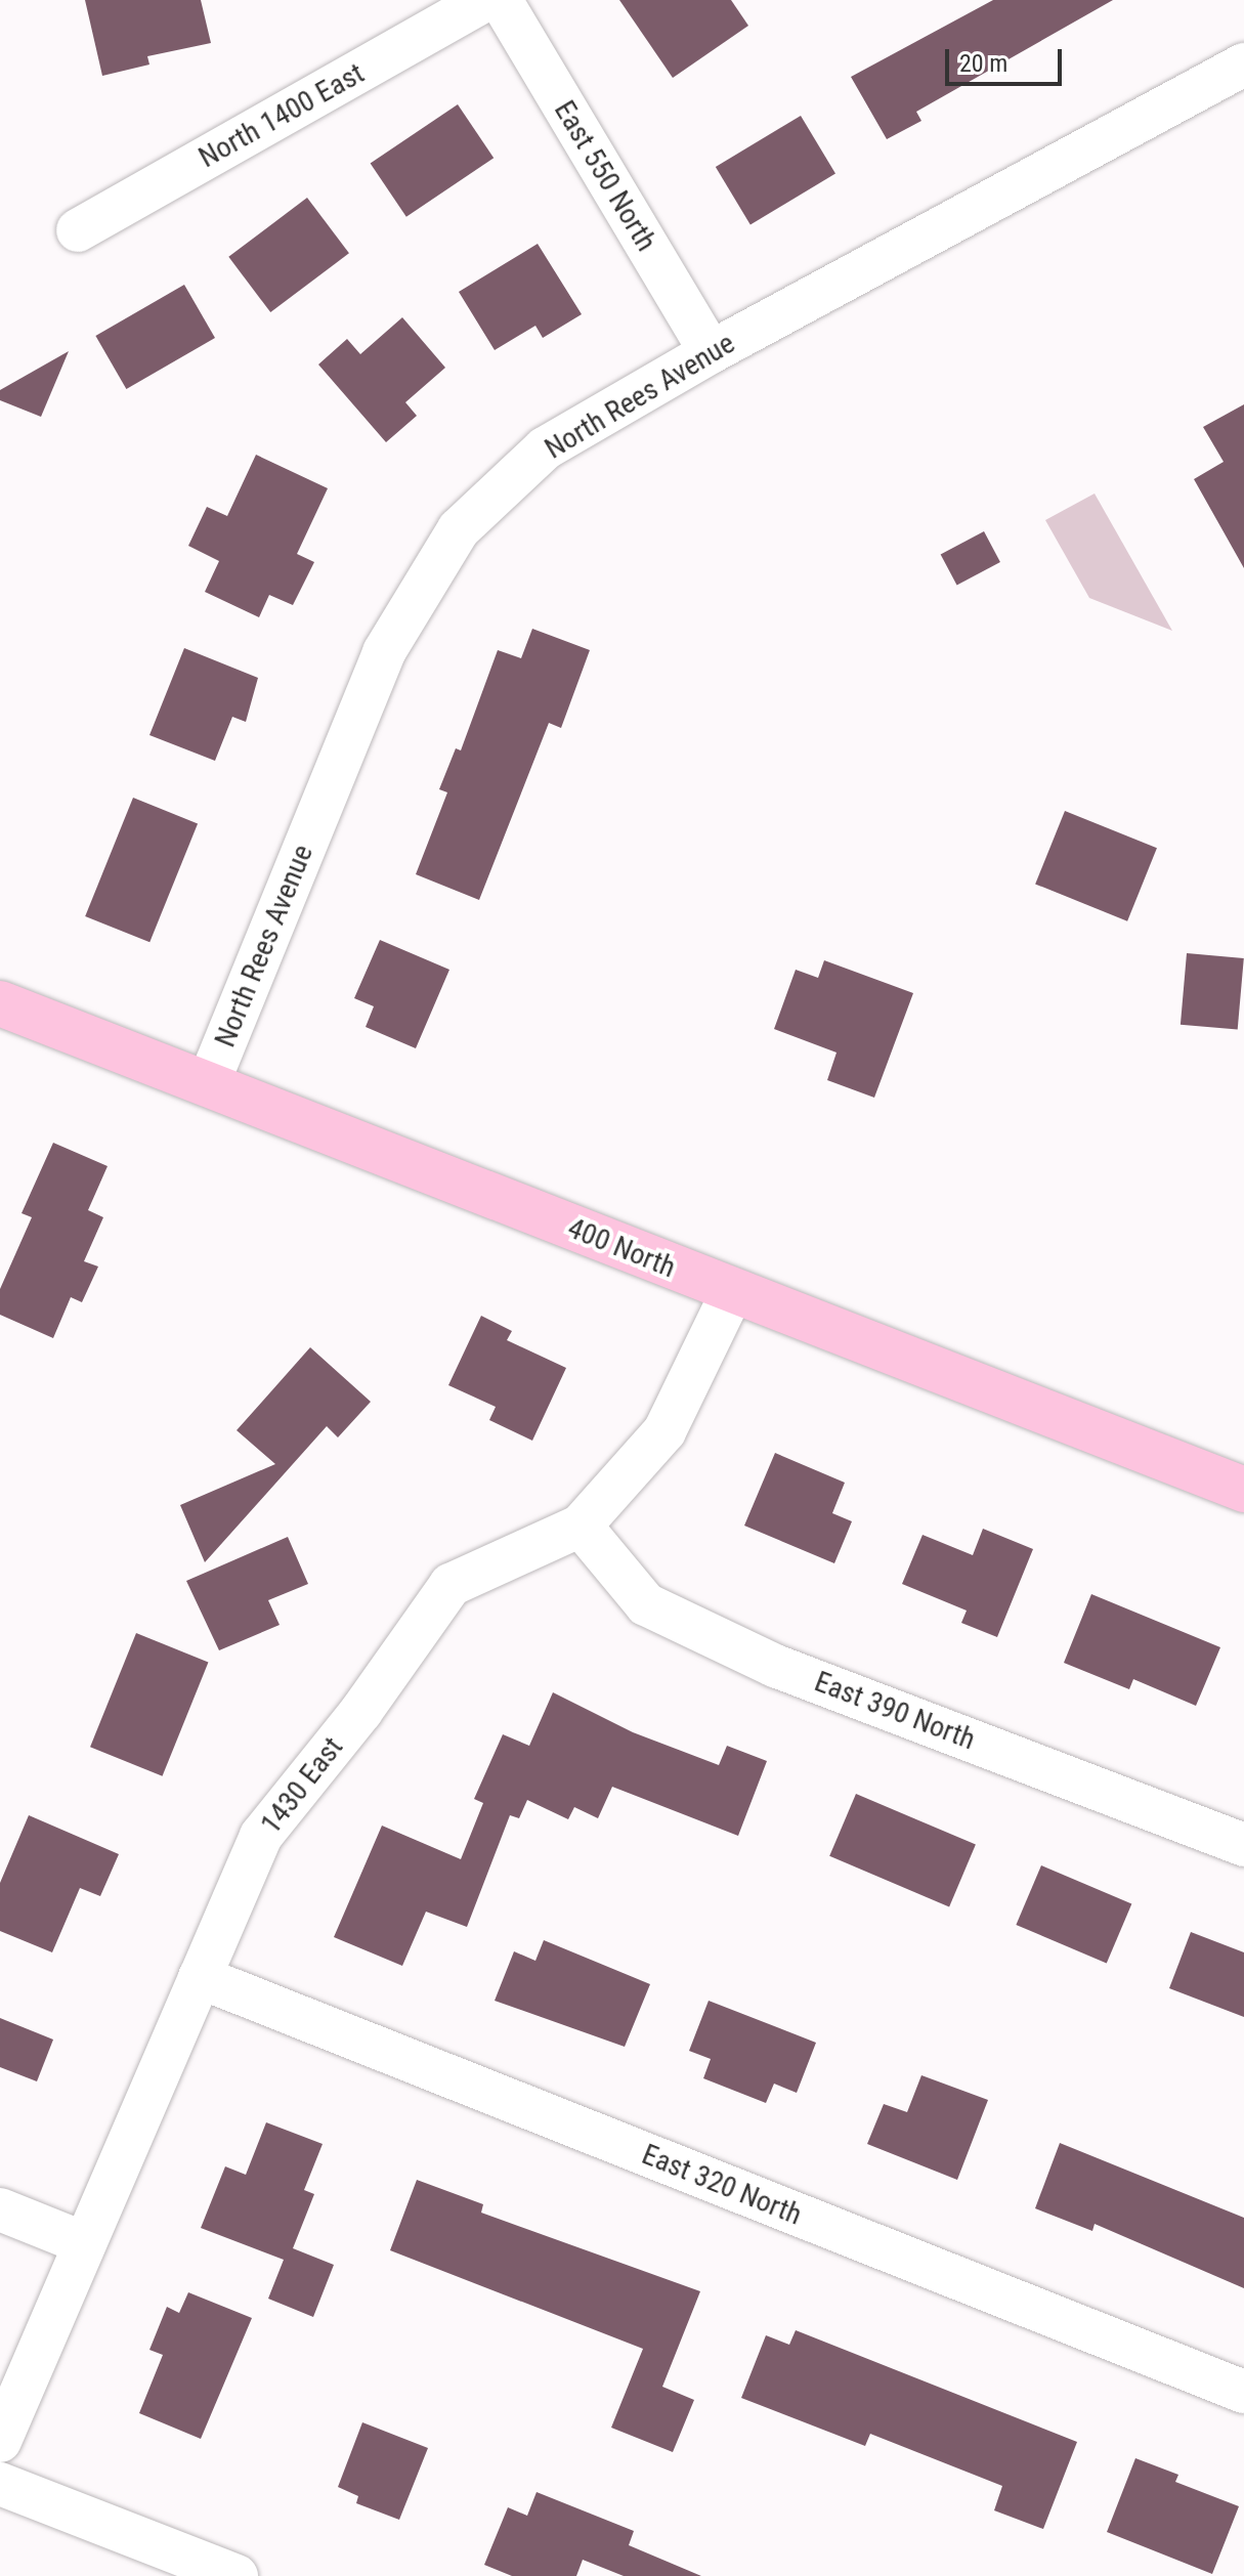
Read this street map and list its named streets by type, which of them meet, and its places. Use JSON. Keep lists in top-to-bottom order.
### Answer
{
  "streets": {
    "main road": ["400 North"],
    "street": [
      "North 1400 East",
      "East 550 North",
      "North Rees Avenue",
      "East 390 North",
      "1430 East",
      "East 320 North"
    ]
  },
  "crossings": [
    ["East 550 North", "North Rees Avenue"],
    ["North Rees Avenue", "400 North"],
    ["400 North", "1430 East"],
    ["East 390 North", "1430 East"],
    ["1430 East", "East 320 North"]
  ],
  "scale_bar": "20 m"
}
